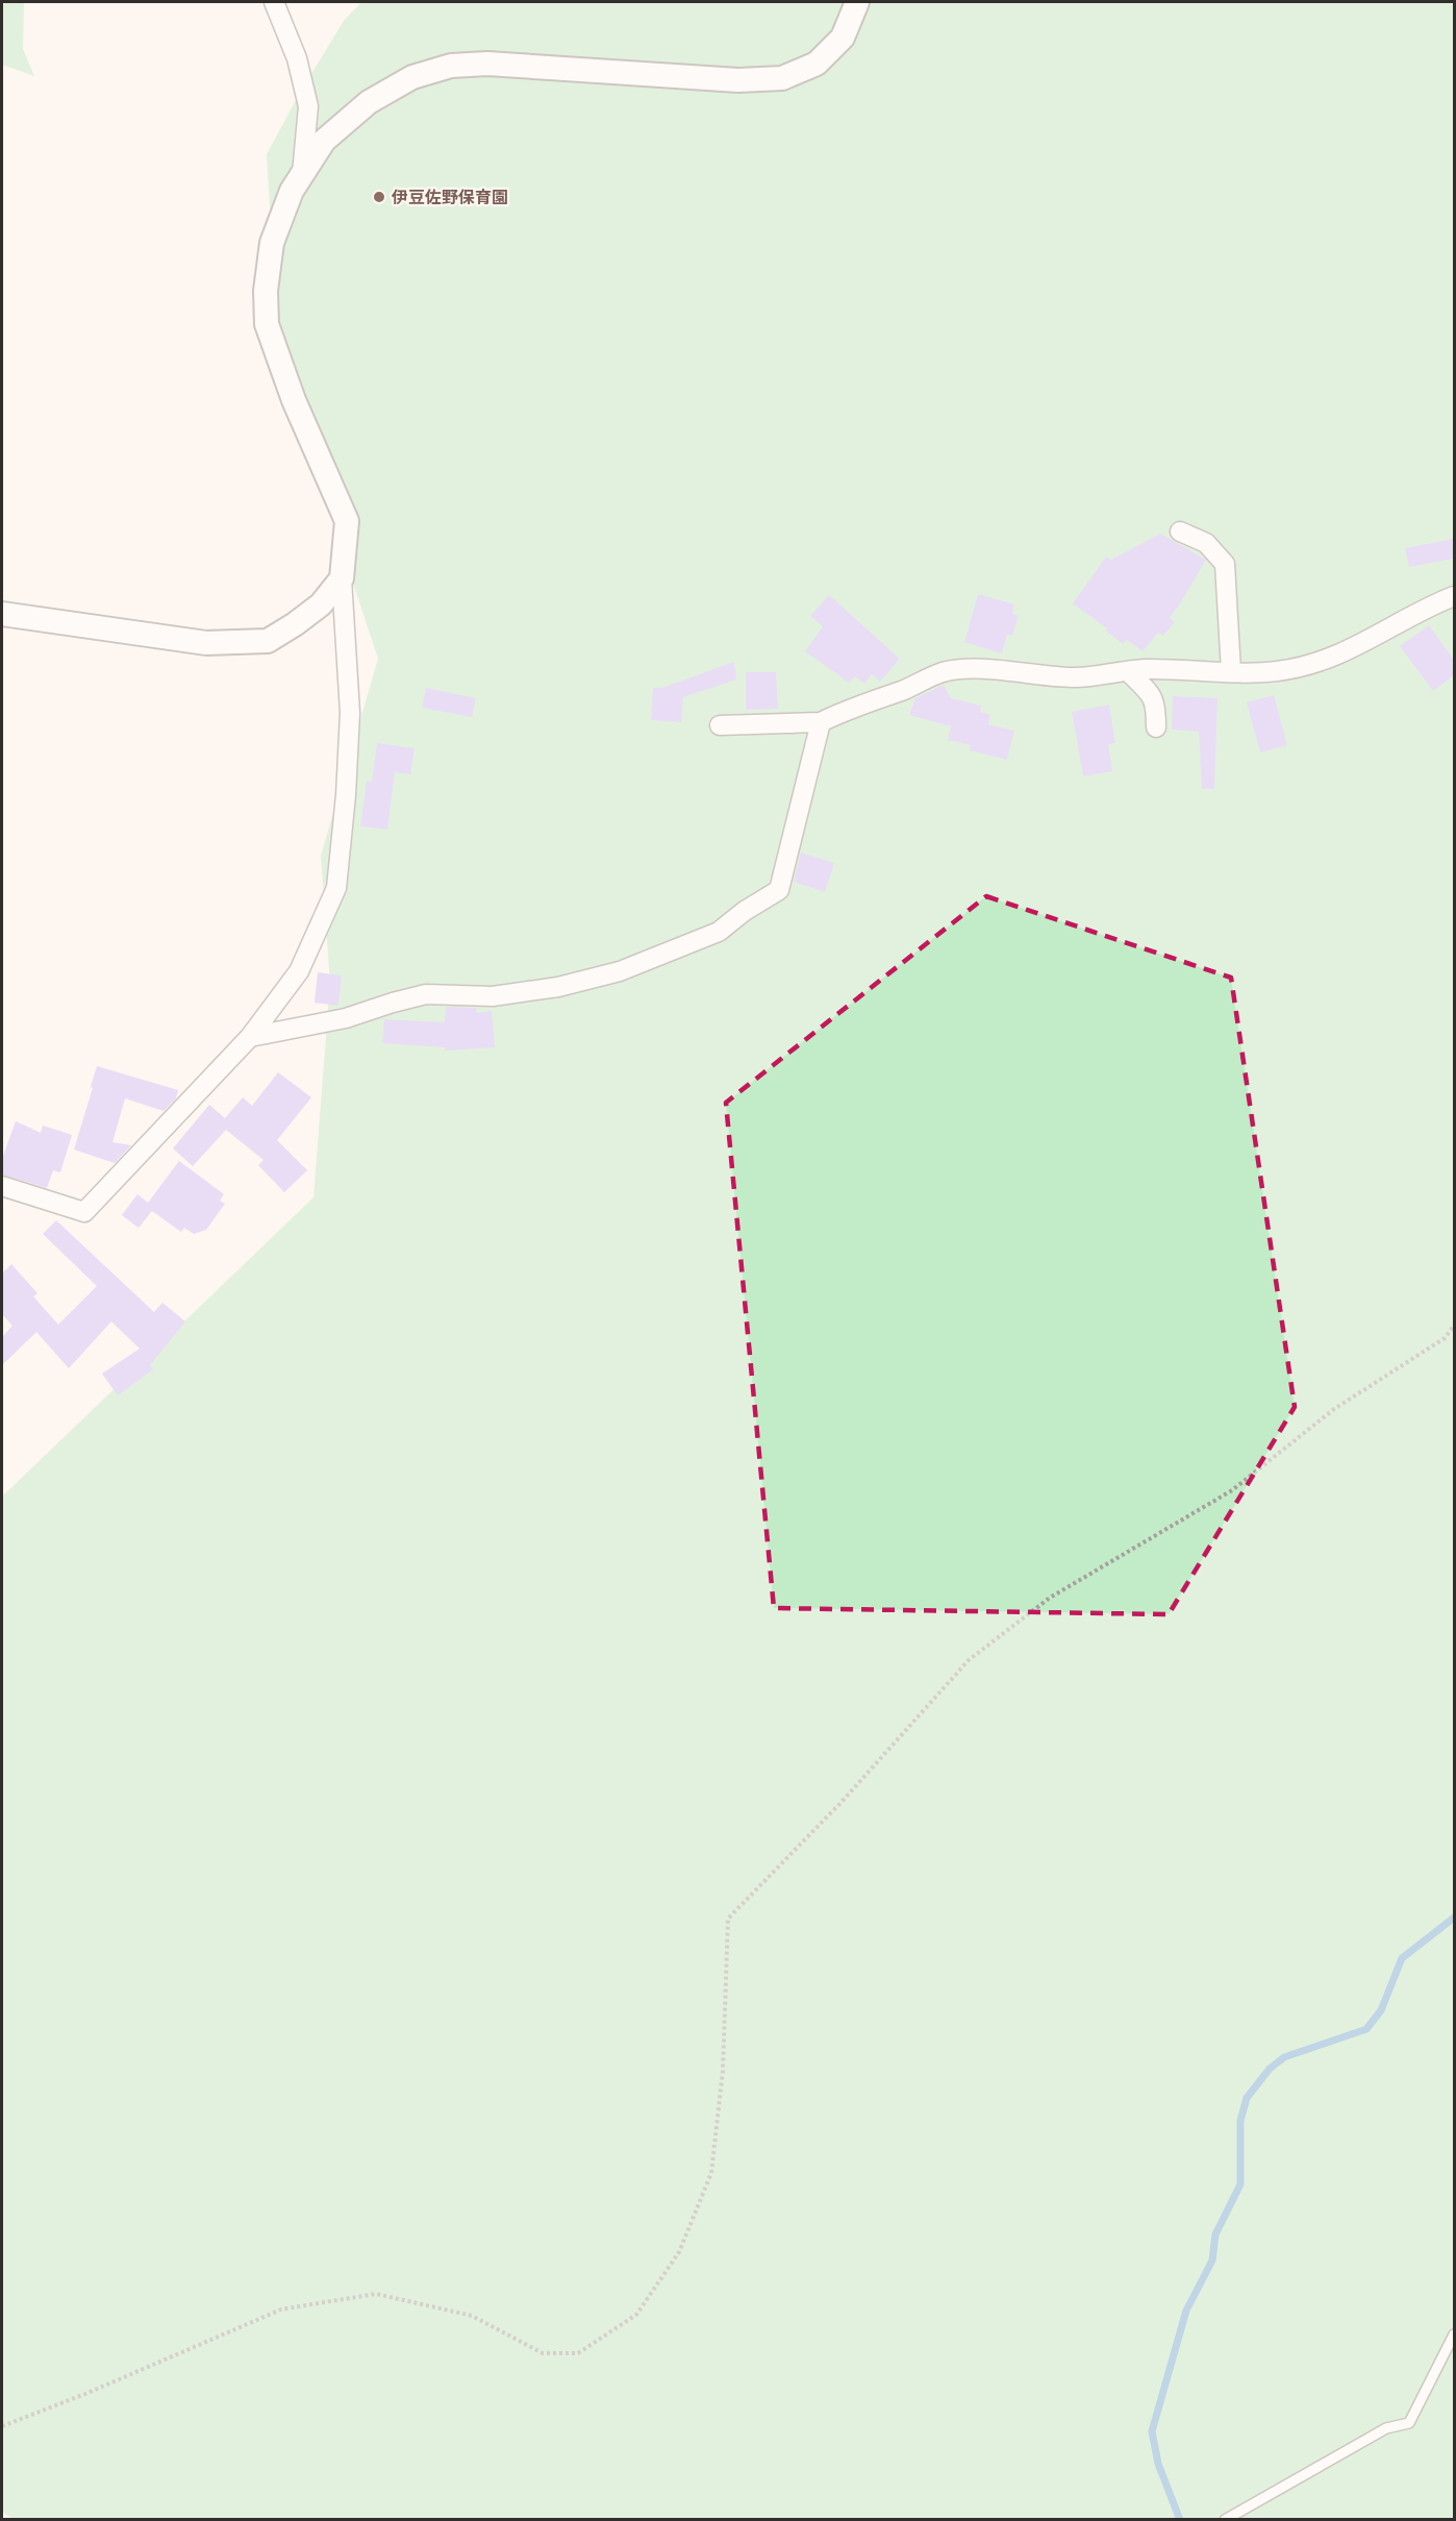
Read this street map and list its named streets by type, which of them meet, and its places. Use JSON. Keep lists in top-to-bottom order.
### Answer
{
  "places": ["伊豆佐野保育園"]
}
